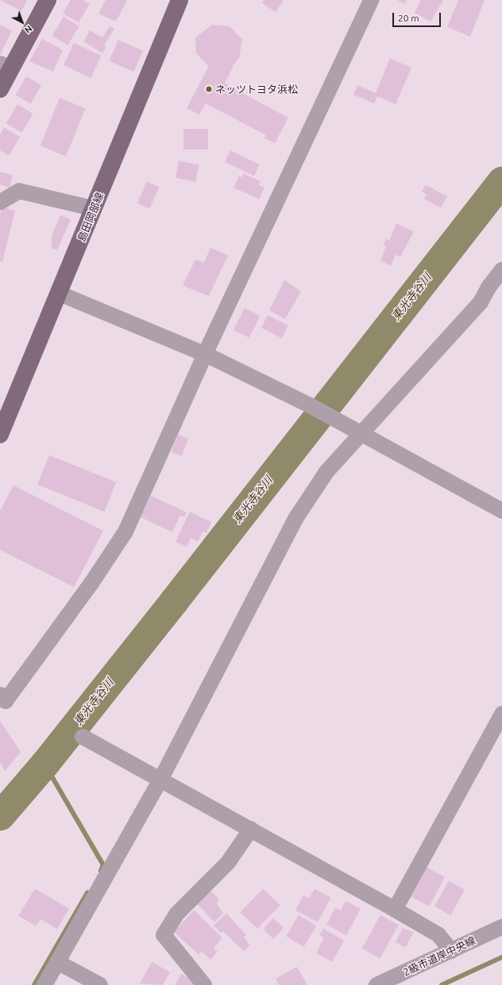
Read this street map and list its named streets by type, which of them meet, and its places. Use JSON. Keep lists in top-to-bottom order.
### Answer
{
  "streets": {
    "main road": ["島田岡部線"],
    "street": ["2級市道岸中央線"]
  },
  "water": ["東光寺谷川"],
  "places": ["ネッツトヨタ浜松"],
  "scale_bar": "20 m",
  "north": "bottom right"
}
